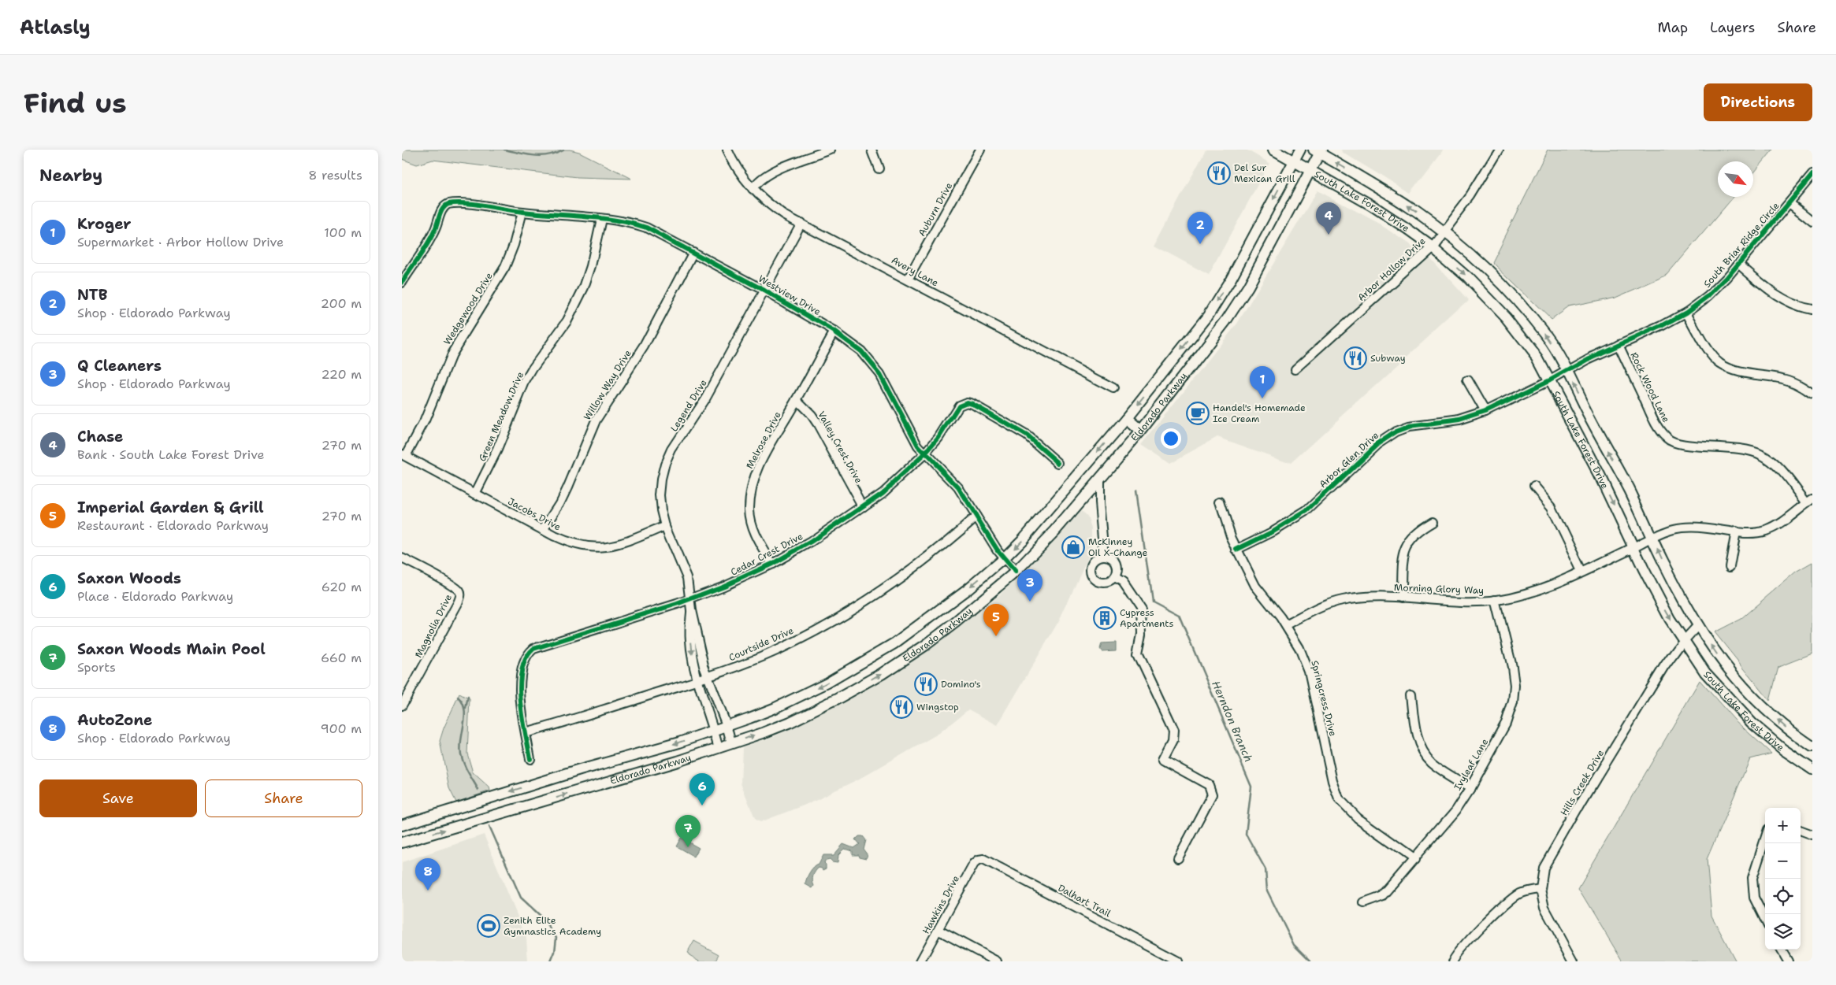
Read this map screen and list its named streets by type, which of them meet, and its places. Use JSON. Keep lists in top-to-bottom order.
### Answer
{
  "streets": {
    "main road": ["South Lake Forest Drive", "Eldorado Parkway"],
    "street": [
      "Auburn Drive",
      "South Briar Ridge Circle",
      "Arbor Hollow Drive",
      "Avery Lane",
      "Westview Drive",
      "Wedgewood Drive",
      "Willow Way Drive",
      "Rock Wood Lane",
      "Legend Drive",
      "Green Meadow Drive",
      "Melrose Drive",
      "Valley Crest Drive",
      "Arbor Glen Drive",
      "Jacobs Drive",
      "Cedar Crest Drive",
      "Morning Glory Way",
      "Magnolia Drive",
      "Courtside Drive",
      "Springcress Drive",
      "Ivyleaf Lane",
      "Hills Creek Drive",
      "Dalhart Trail",
      "Hawkins Drive"
    ]
  },
  "crossings": [
    ["South Lake Forest Drive", "South Briar Ridge Circle"],
    ["South Lake Forest Drive", "Arbor Hollow Drive"],
    ["South Lake Forest Drive", "Eldorado Parkway"],
    ["South Lake Forest Drive", "Arbor Glen Drive"],
    ["South Lake Forest Drive", "Morning Glory Way"],
    ["South Lake Forest Drive", "Hills Creek Drive"],
    ["Auburn Drive", "Avery Lane"],
    ["South Briar Ridge Circle", "Rock Wood Lane"],
    ["South Briar Ridge Circle", "Arbor Glen Drive"],
    ["Avery Lane", "Legend Drive"],
    ["Westview Drive", "Wedgewood Drive"],
    ["Westview Drive", "Willow Way Drive"],
    ["Westview Drive", "Legend Drive"],
    ["Westview Drive", "Eldorado Parkway"],
    ["Westview Drive", "Green Meadow Drive"],
    ["Westview Drive", "Melrose Drive"],
    ["Westview Drive", "Cedar Crest Drive"],
    ["Westview Drive", "Courtside Drive"],
    ["Wedgewood Drive", "Jacobs Drive"],
    ["Willow Way Drive", "Jacobs Drive"],
    ["Rock Wood Lane", "Morning Glory Way"],
    ["Legend Drive", "Eldorado Parkway"],
    ["Legend Drive", "Jacobs Drive"],
    ["Legend Drive", "Cedar Crest Drive"],
    ["Legend Drive", "Courtside Drive"],
    ["Green Meadow Drive", "Jacobs Drive"],
    ["Melrose Drive", "Valley Crest Drive"],
    ["Melrose Drive", "Cedar Crest Drive"],
    ["Valley Crest Drive", "Cedar Crest Drive"],
    ["Arbor Glen Drive", "Springcress Drive"],
    ["Cedar Crest Drive", "Courtside Drive"],
    ["Morning Glory Way", "Springcress Drive"],
    ["Morning Glory Way", "Ivyleaf Lane"],
    ["Springcress Drive", "Ivyleaf Lane"],
    ["Dalhart Trail", "Hawkins Drive"]
  ],
  "water": ["Herndon Branch"],
  "places": {
    "restaurant": [
      "Del Sur Mexican Grill",
      "Subway",
      "Domino's",
      "Wingstop"
    ],
    "cafe": ["Handel's Homemade Ice Cream"],
    "shop": ["McKinney Oil X-Change"],
    "building": ["Cypress Apartments"],
    "sports": ["Zenith Elite Gymnastics Academy"]
  },
  "north": "bottom right",
  "page": {
    "header": "Atlasly",
    "nav": ["Map", "Layers", "Share"],
    "buttons": [
      "Directions",
      ["Save", "Share"]
    ],
    "title": "Find us",
    "heading": ["Nearby", "8 results"],
    "list": [
      {
        "mark": "1",
        "name": "Kroger",
        "note": "Supermarket · Arbor Hollow Drive",
        "value": "100 m"
      },
      {
        "mark": "2",
        "name": "NTB",
        "note": "Shop · Eldorado Parkway",
        "value": "200 m"
      },
      {
        "mark": "3",
        "name": "Q Cleaners",
        "note": "Shop · Eldorado Parkway",
        "value": "220 m"
      },
      {
        "mark": "4",
        "name": "Chase",
        "note": "Bank · South Lake Forest Drive",
        "value": "270 m"
      },
      {
        "mark": "5",
        "name": "Imperial Garden & Grill",
        "note": "Restaurant · Eldorado Parkway",
        "value": "270 m"
      },
      {
        "mark": "6",
        "name": "Saxon Woods",
        "note": "Place · Eldorado Parkway",
        "value": "620 m"
      },
      {
        "mark": "7",
        "name": "Saxon Woods Main Pool",
        "note": "Sports",
        "value": "660 m"
      },
      {
        "mark": "8",
        "name": "AutoZone",
        "note": "Shop · Eldorado Parkway",
        "value": "900 m"
      }
    ],
    "pins": [
      "4",
      "2",
      "1",
      "3",
      "5",
      "6",
      "7",
      "8"
    ],
    "map_buttons": ["+", "−"]
  }
}
